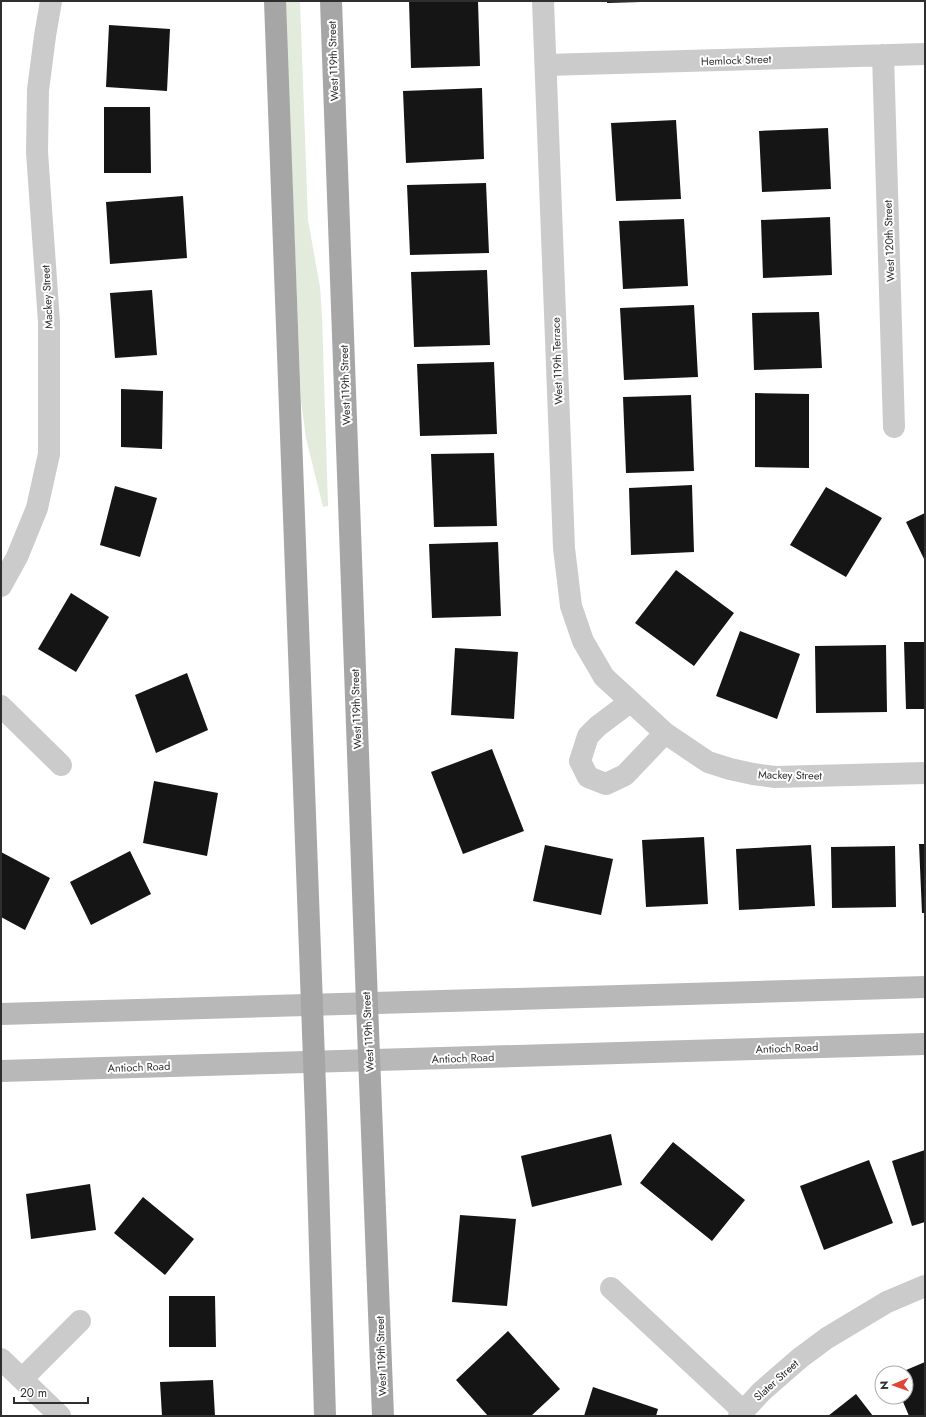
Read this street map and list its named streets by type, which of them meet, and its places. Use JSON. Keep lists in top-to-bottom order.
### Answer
{
  "streets": {
    "main road": ["West 119th Street", "Antioch Road"],
    "street": [
      "Hemlock Street",
      "West 120th Street",
      "Mackey Street",
      "West 119th Terrace",
      "Slater Street"
    ]
  },
  "crossings": [
    ["Hemlock Street", "West 120th Street"],
    ["Hemlock Street", "West 119th Terrace"],
    ["West 119th Street", "Antioch Road"],
    ["Mackey Street", "West 119th Terrace"]
  ],
  "scale_bar": "20 m",
  "north": "left"
}
